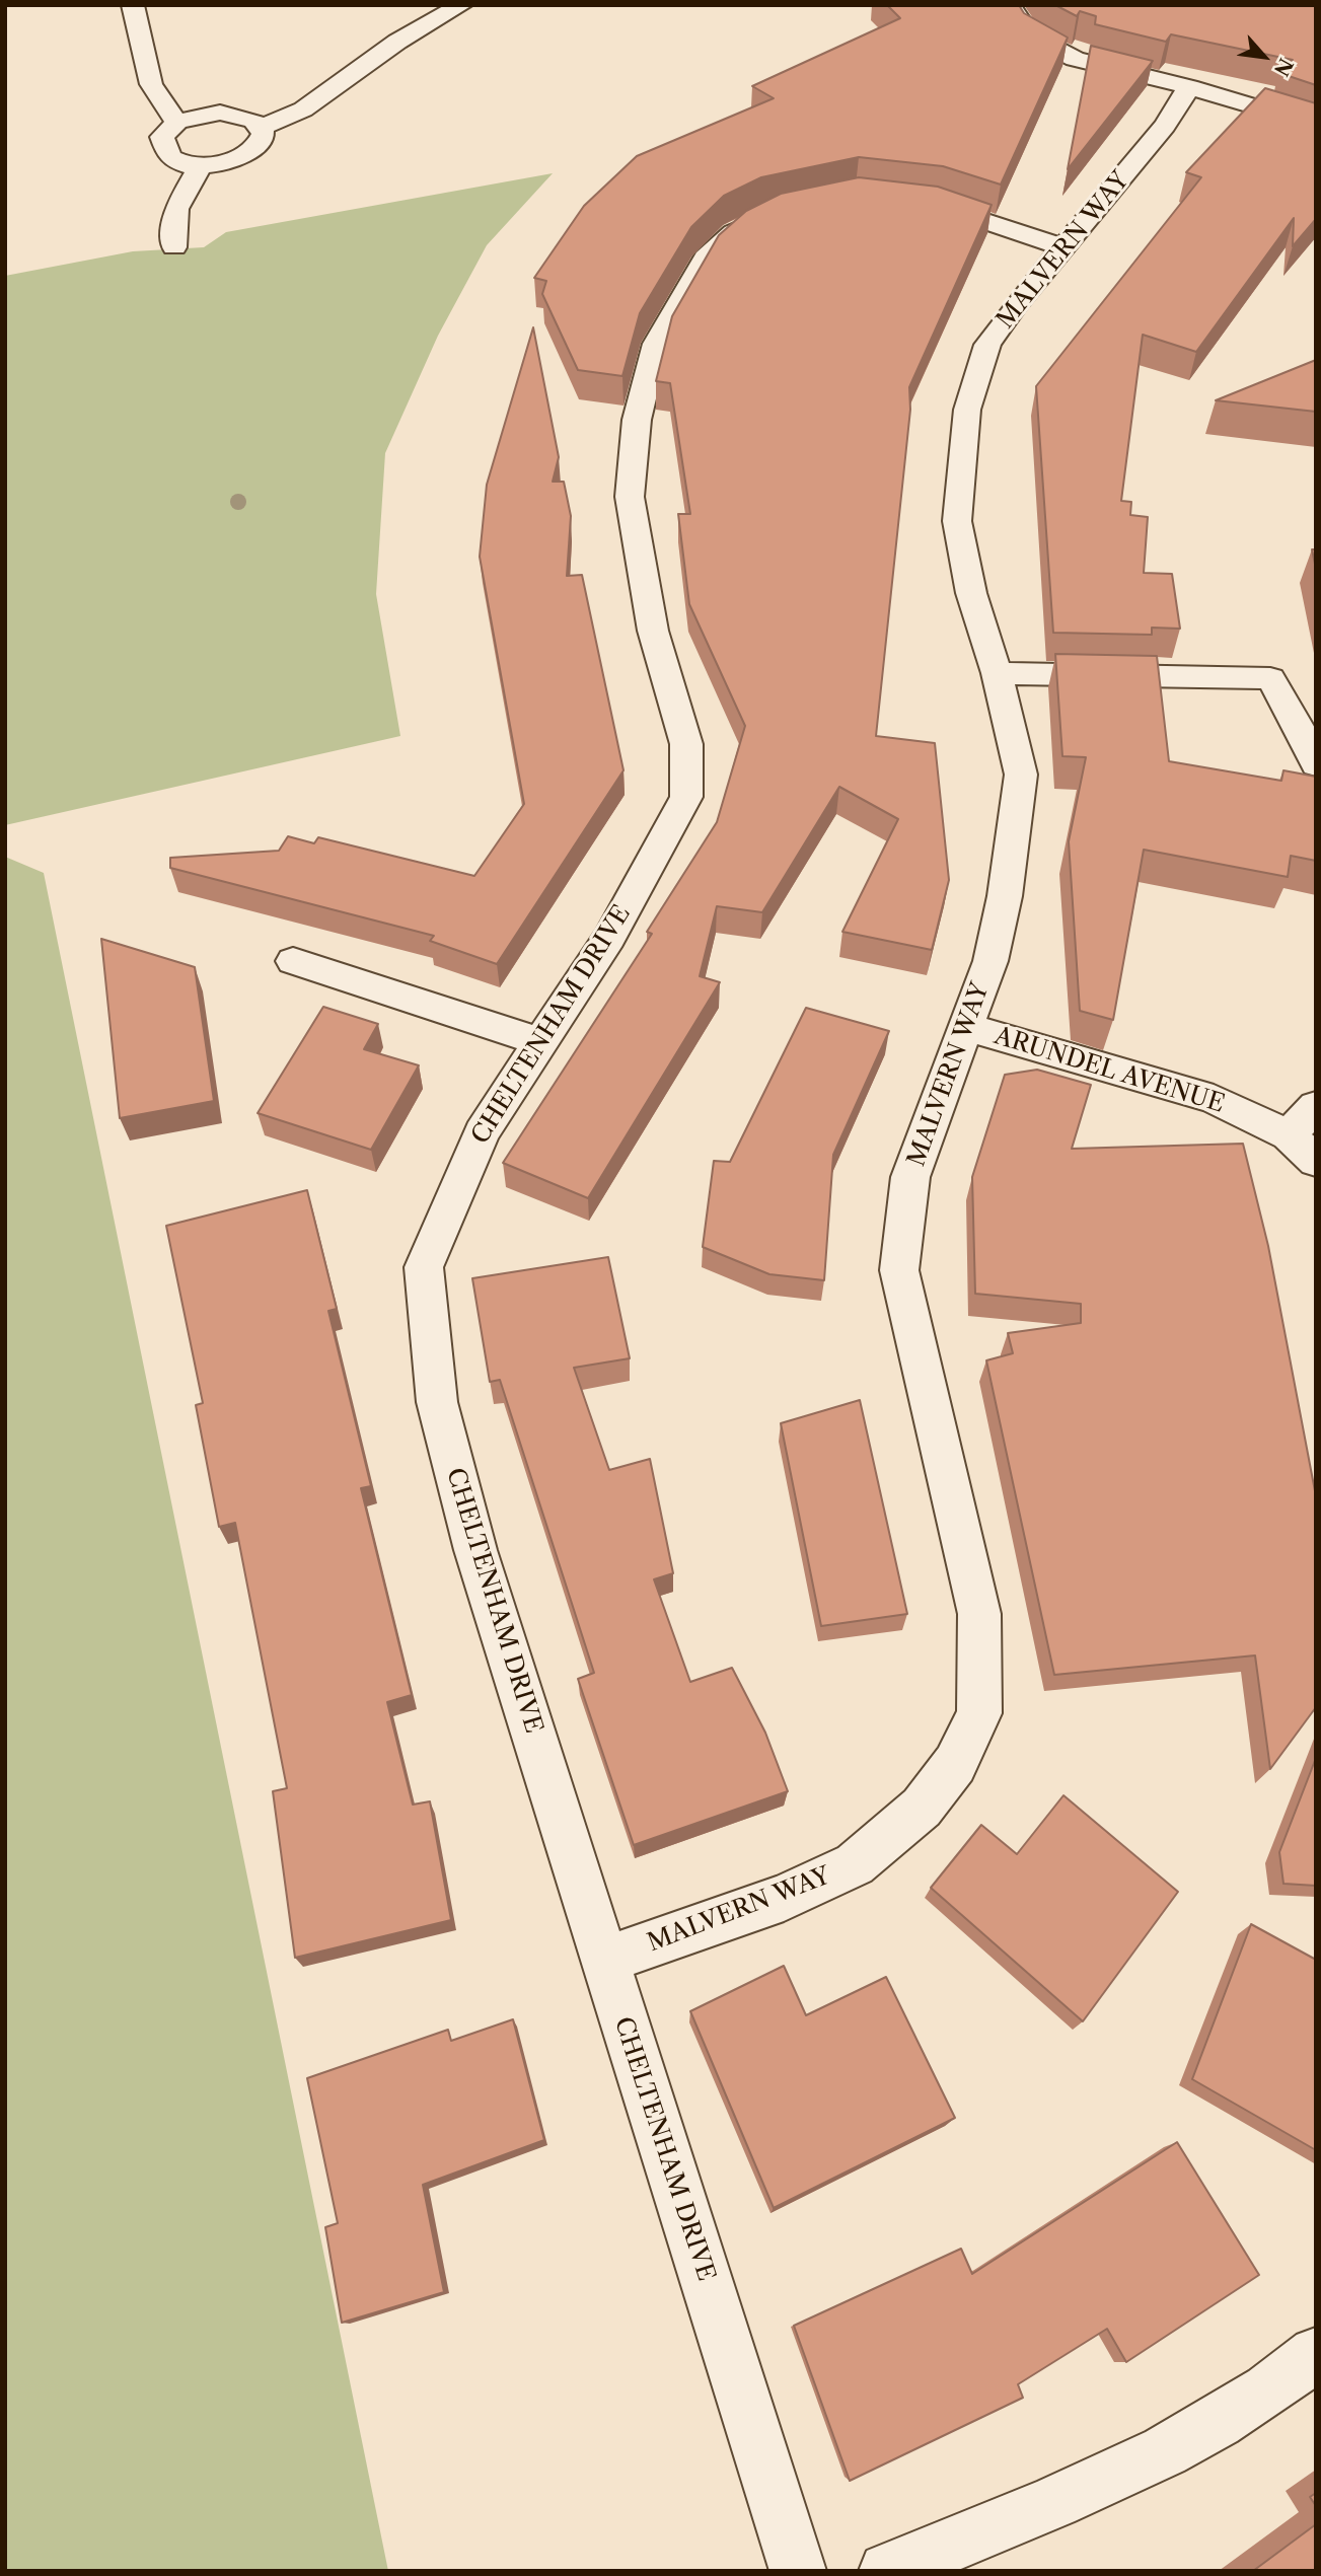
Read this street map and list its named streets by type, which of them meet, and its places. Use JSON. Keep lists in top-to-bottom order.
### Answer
{
  "streets": {
    "street": ["MALVERN WAY", "CHELTENHAM DRIVE", "ARUNDEL AVENUE"]
  },
  "crossings": [
    ["MALVERN WAY", "CHELTENHAM DRIVE"],
    ["MALVERN WAY", "ARUNDEL AVENUE"]
  ],
  "north": "bottom right"
}
